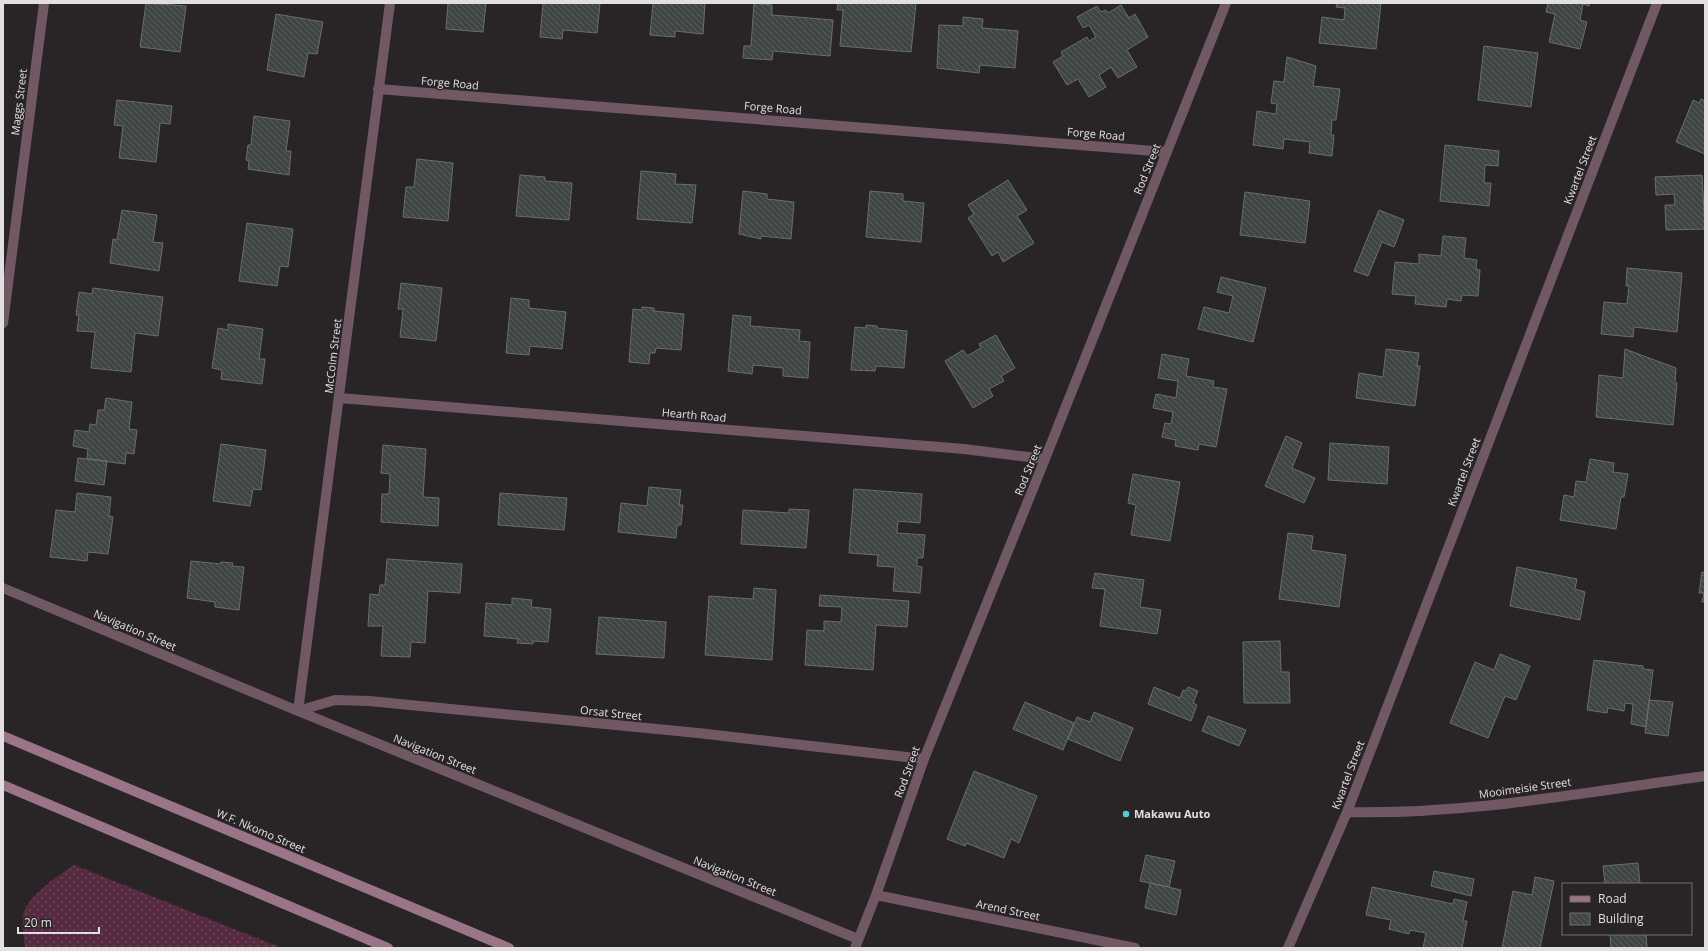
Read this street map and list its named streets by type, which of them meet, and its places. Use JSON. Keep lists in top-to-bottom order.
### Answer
{
  "streets": {
    "main road": ["W.F. Nkomo Street"],
    "street": [
      "Forge Road",
      "Maggs Street",
      "Rod Street",
      "Kwartel Street",
      "McColm Street",
      "Hearth Road",
      "Navigation Street",
      "Orsat Street",
      "Mooimeisie Street",
      "Arend Street"
    ]
  },
  "crossings": [
    ["Forge Road", "Rod Street"],
    ["Forge Road", "McColm Street"],
    ["Rod Street", "Hearth Road"],
    ["Rod Street", "Navigation Street"],
    ["Rod Street", "Orsat Street"],
    ["Rod Street", "Arend Street"],
    ["Kwartel Street", "Mooimeisie Street"],
    ["McColm Street", "Hearth Road"],
    ["McColm Street", "Navigation Street"],
    ["McColm Street", "Orsat Street"],
    ["Navigation Street", "Orsat Street"]
  ],
  "places": ["Makawu Auto"],
  "legend": ["Road", "Building"],
  "scale_bar": "20 m"
}
